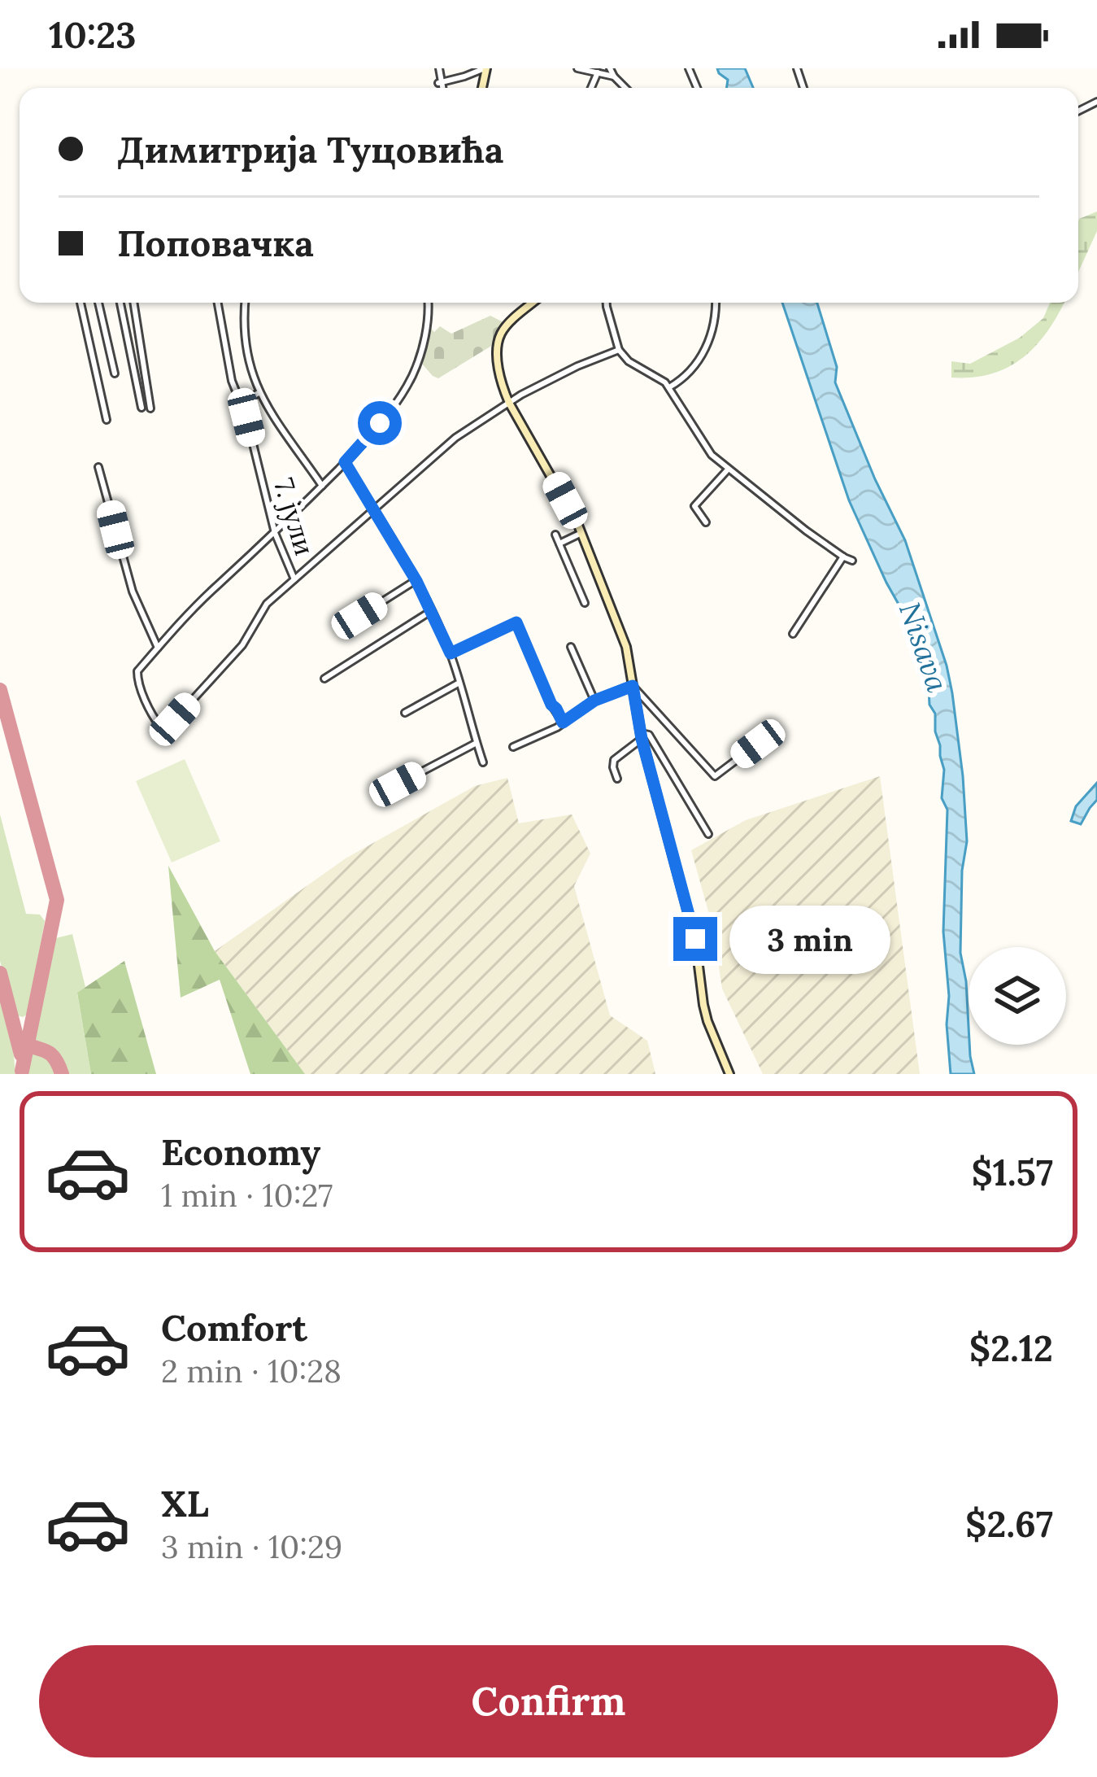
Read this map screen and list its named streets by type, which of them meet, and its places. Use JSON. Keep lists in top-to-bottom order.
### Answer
{
  "streets": {
    "street": ["7. јули"]
  },
  "water": ["Nisava"],
  "page": {
    "status": "10:23",
    "banner": ["Димитрија Туцовића", "Поповачка"],
    "bubble": "3 min",
    "list": [
      {
        "name": "Economy",
        "note": "1 min · 10:27",
        "value": "$1.57"
      },
      {
        "name": "Comfort",
        "note": "2 min · 10:28",
        "value": "$2.12"
      },
      {
        "name": "XL",
        "note": "3 min · 10:29",
        "value": "$2.67"
      }
    ],
    "buttons": "Confirm"
  }
}
